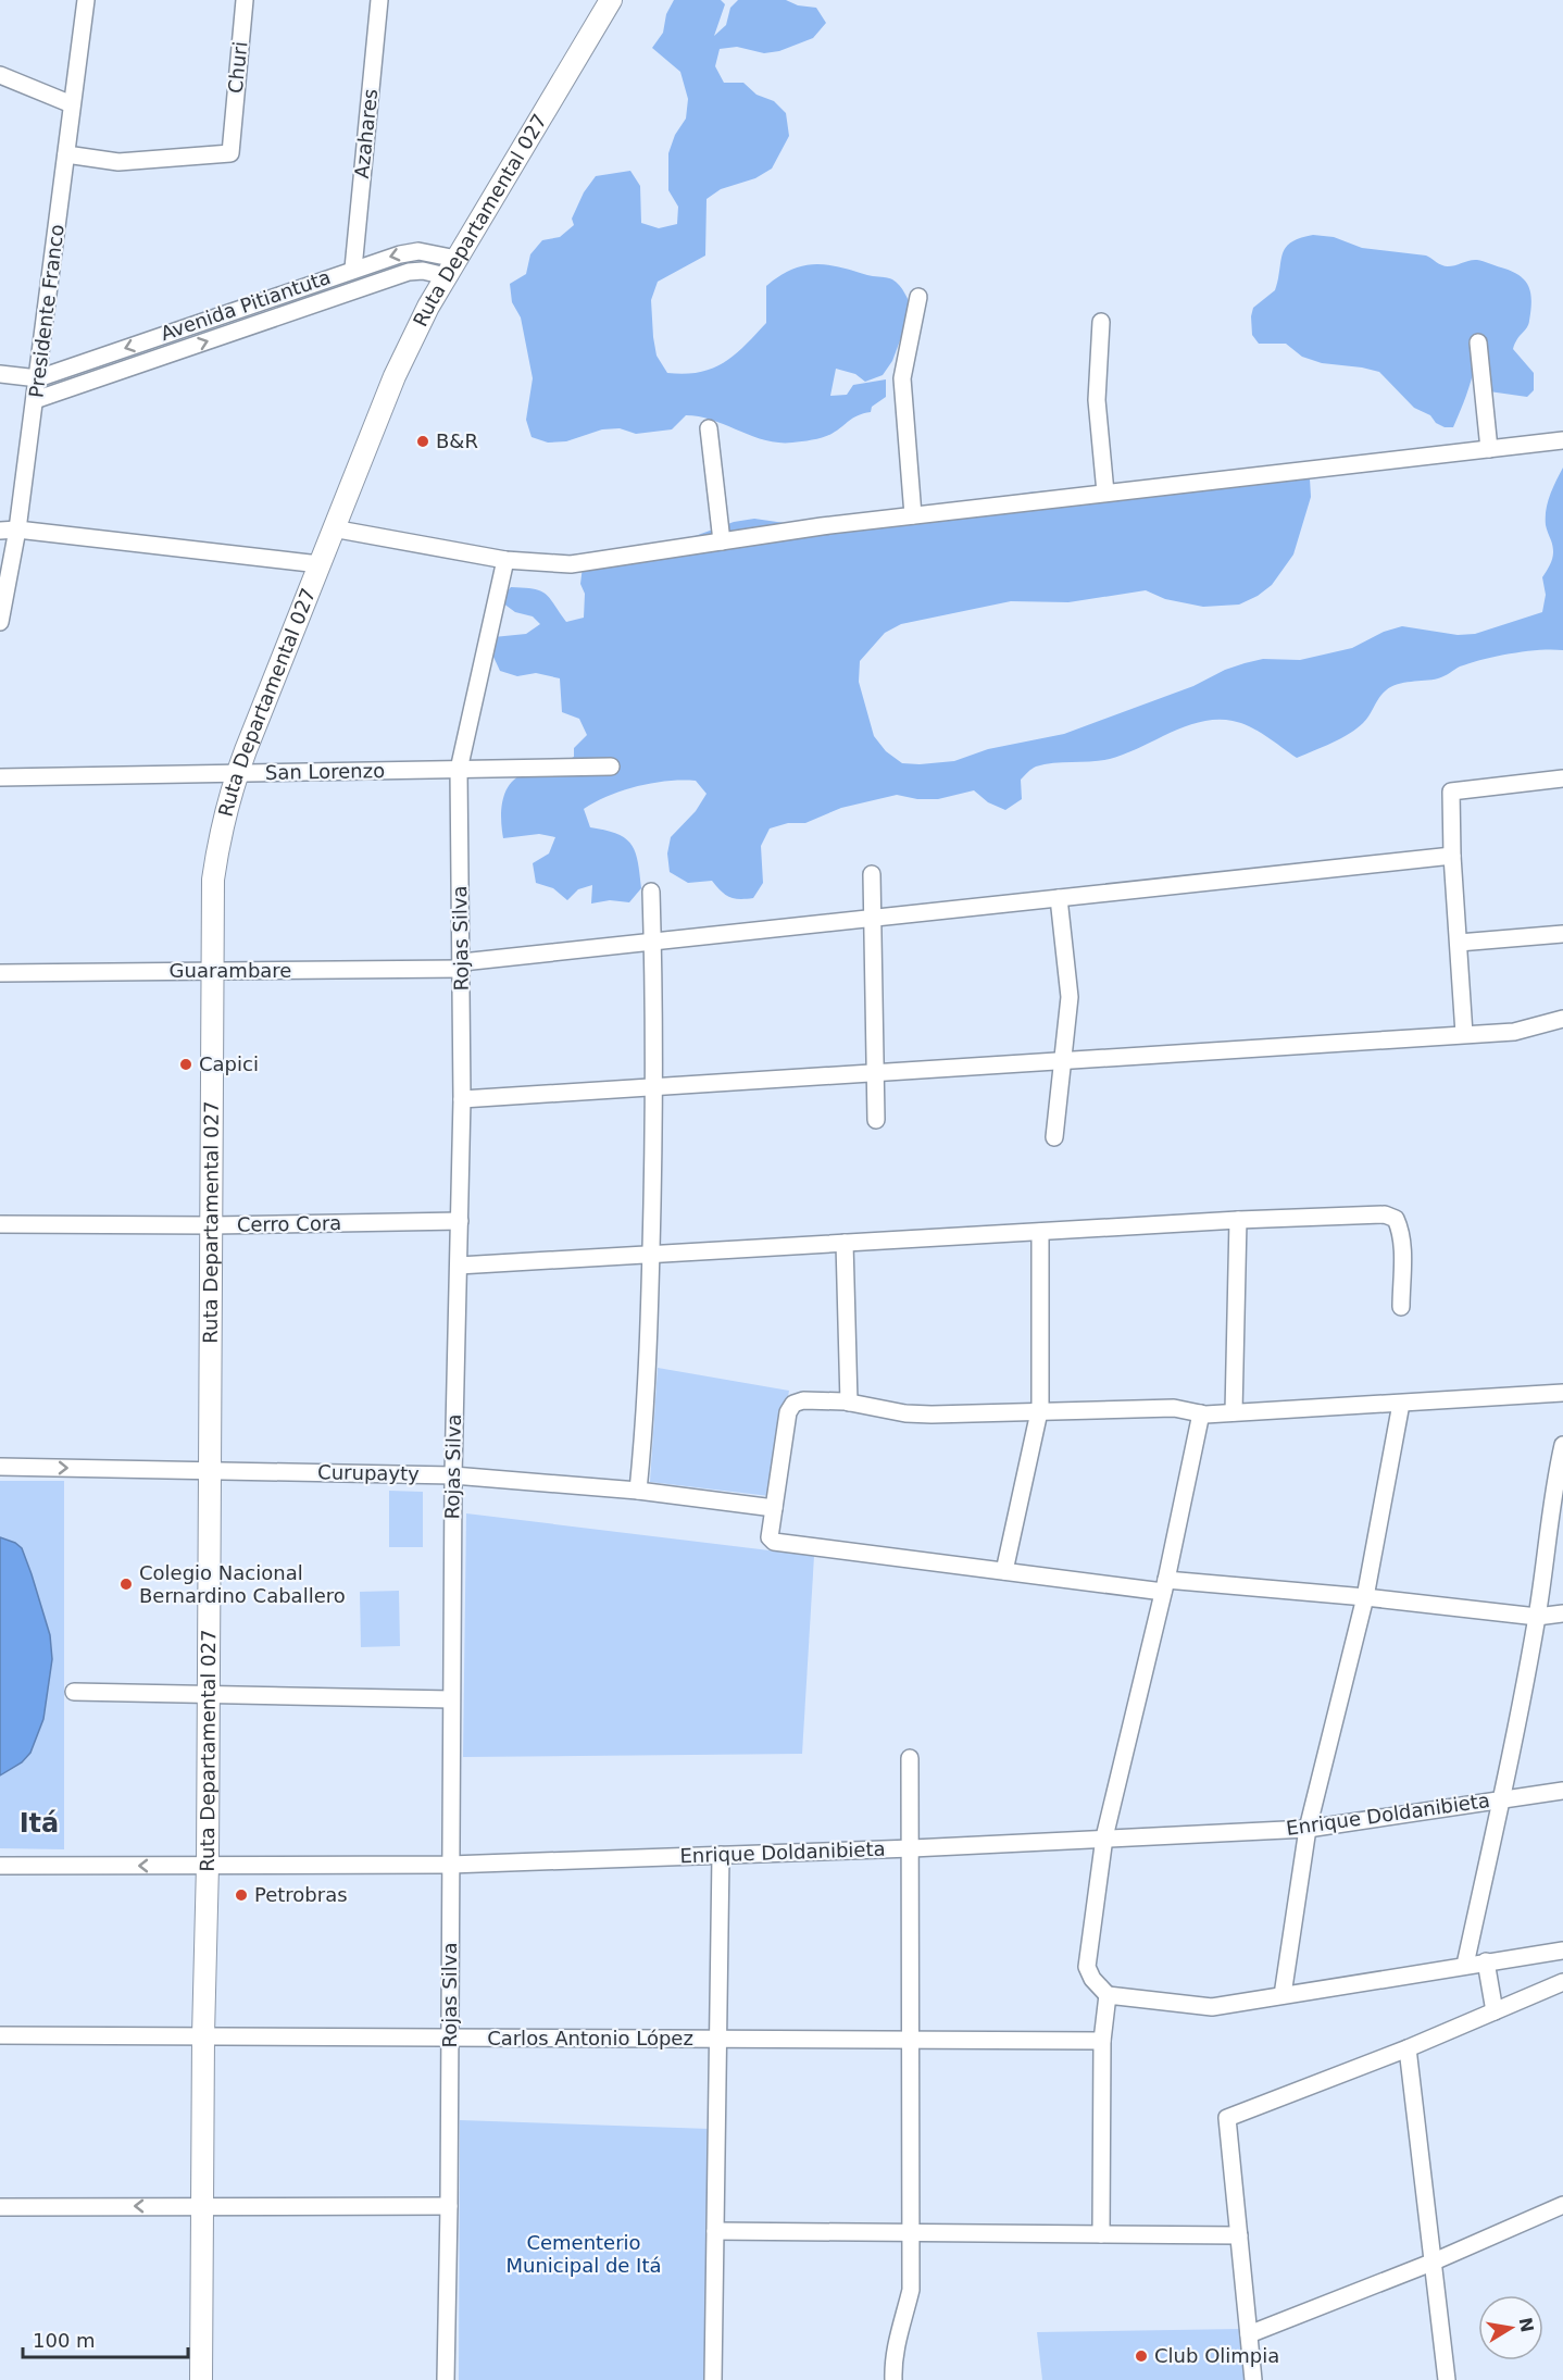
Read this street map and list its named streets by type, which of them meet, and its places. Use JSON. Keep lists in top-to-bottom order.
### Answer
{
  "streets": {
    "main road": ["Ruta Departamental 027"],
    "street": [
      "Churi",
      "Azahares",
      "Avenida Pitiantuta",
      "Presidente Franco",
      "San Lorenzo",
      "Rojas Silva",
      "Guarambare",
      "Cerro Cora",
      "Curupayty",
      "Enrique Doldanibieta",
      "Carlos Antonio López"
    ]
  },
  "crossings": [
    ["Churi", "Presidente Franco"],
    ["Azahares", "Avenida Pitiantuta"],
    ["Ruta Departamental 027", "Avenida Pitiantuta"],
    ["Ruta Departamental 027", "San Lorenzo"],
    ["Ruta Departamental 027", "Guarambare"],
    ["Ruta Departamental 027", "Cerro Cora"],
    ["Ruta Departamental 027", "Curupayty"],
    ["Ruta Departamental 027", "Enrique Doldanibieta"],
    ["Ruta Departamental 027", "Carlos Antonio López"],
    ["Avenida Pitiantuta", "Presidente Franco"],
    ["San Lorenzo", "Rojas Silva"],
    ["Rojas Silva", "Guarambare"],
    ["Rojas Silva", "Cerro Cora"],
    ["Rojas Silva", "Curupayty"],
    ["Rojas Silva", "Enrique Doldanibieta"],
    ["Rojas Silva", "Carlos Antonio López"]
  ],
  "districts": ["Itá"],
  "parks": ["Cementerio Municipal de Itá"],
  "places": [
    "B&R",
    "Capici",
    "Colegio Nacional Bernardino Caballero",
    "Petrobras",
    "Club Olimpia"
  ],
  "scale_bar": "100 m",
  "north": "right"
}
